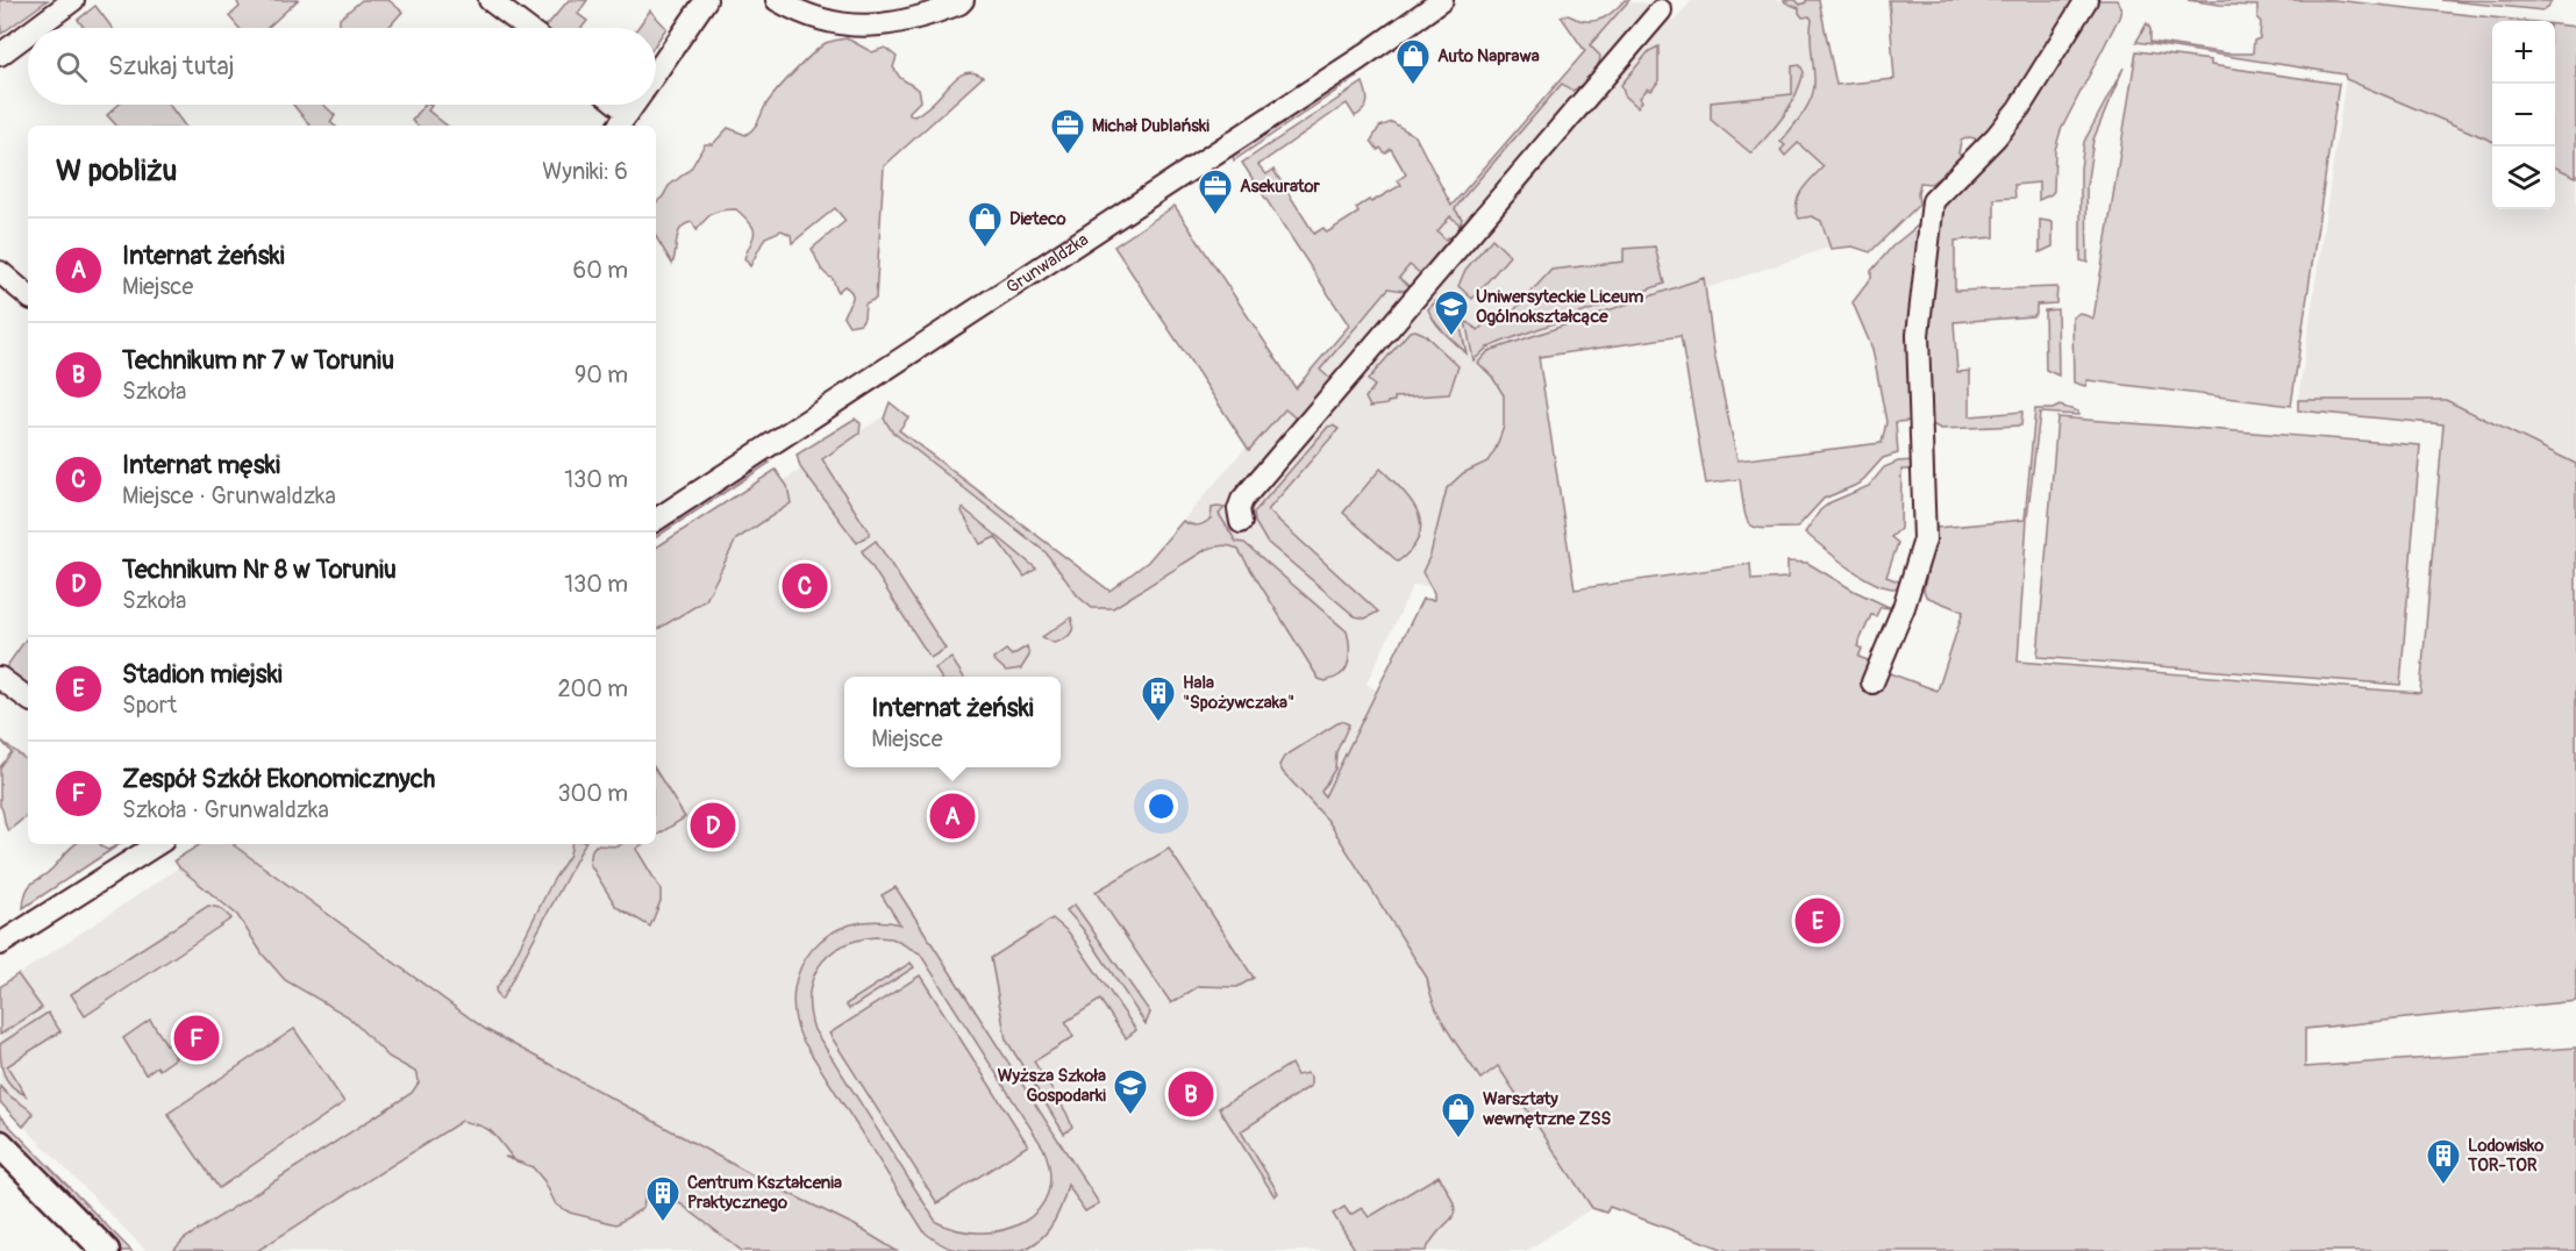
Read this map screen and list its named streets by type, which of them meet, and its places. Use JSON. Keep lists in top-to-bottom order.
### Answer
{
  "streets": {
    "street": ["Grunwaldzka"]
  },
  "places": {
    "shop": ["Auto Naprawa", "Dieteco", "Warsztaty wewnętrzne ZSS"],
    "office": ["Michał Dublański", "Asekurator"],
    "school or university": ["Uniwersyteckie Liceum Ogólnokształcące", "Wyższa Szkoła Gospodarki"],
    "building": ["Hala \"Spożywczaka\"", "Lodowisko TOR-TOR", "Centrum Kształcenia Praktycznego"]
  },
  "page": {
    "map_buttons": ["+", "−"],
    "search": "Szukaj tutaj",
    "heading": ["W pobliżu", "Wyniki: 6"],
    "list": [
      {
        "mark": "A",
        "name": "Internat żeński",
        "note": "Miejsce",
        "value": "60 m"
      },
      {
        "mark": "B",
        "name": "Technikum nr 7 w Toruniu",
        "note": "Szkoła",
        "value": "90 m"
      },
      {
        "mark": "C",
        "name": "Internat męski",
        "note": "Miejsce · Grunwaldzka",
        "value": "130 m"
      },
      {
        "mark": "D",
        "name": "Technikum Nr 8 w Toruniu",
        "note": "Szkoła",
        "value": "130 m"
      },
      {
        "mark": "E",
        "name": "Stadion miejski",
        "note": "Sport",
        "value": "200 m"
      },
      {
        "mark": "F",
        "name": "Zespół Szkół Ekonomicznych",
        "note": "Szkoła · Grunwaldzka",
        "value": "300 m"
      }
    ],
    "pins": [
      "C",
      "A",
      "D",
      "E",
      "F",
      "B"
    ],
    "popup": ["Internat żeński", "Miejsce"]
  }
}
